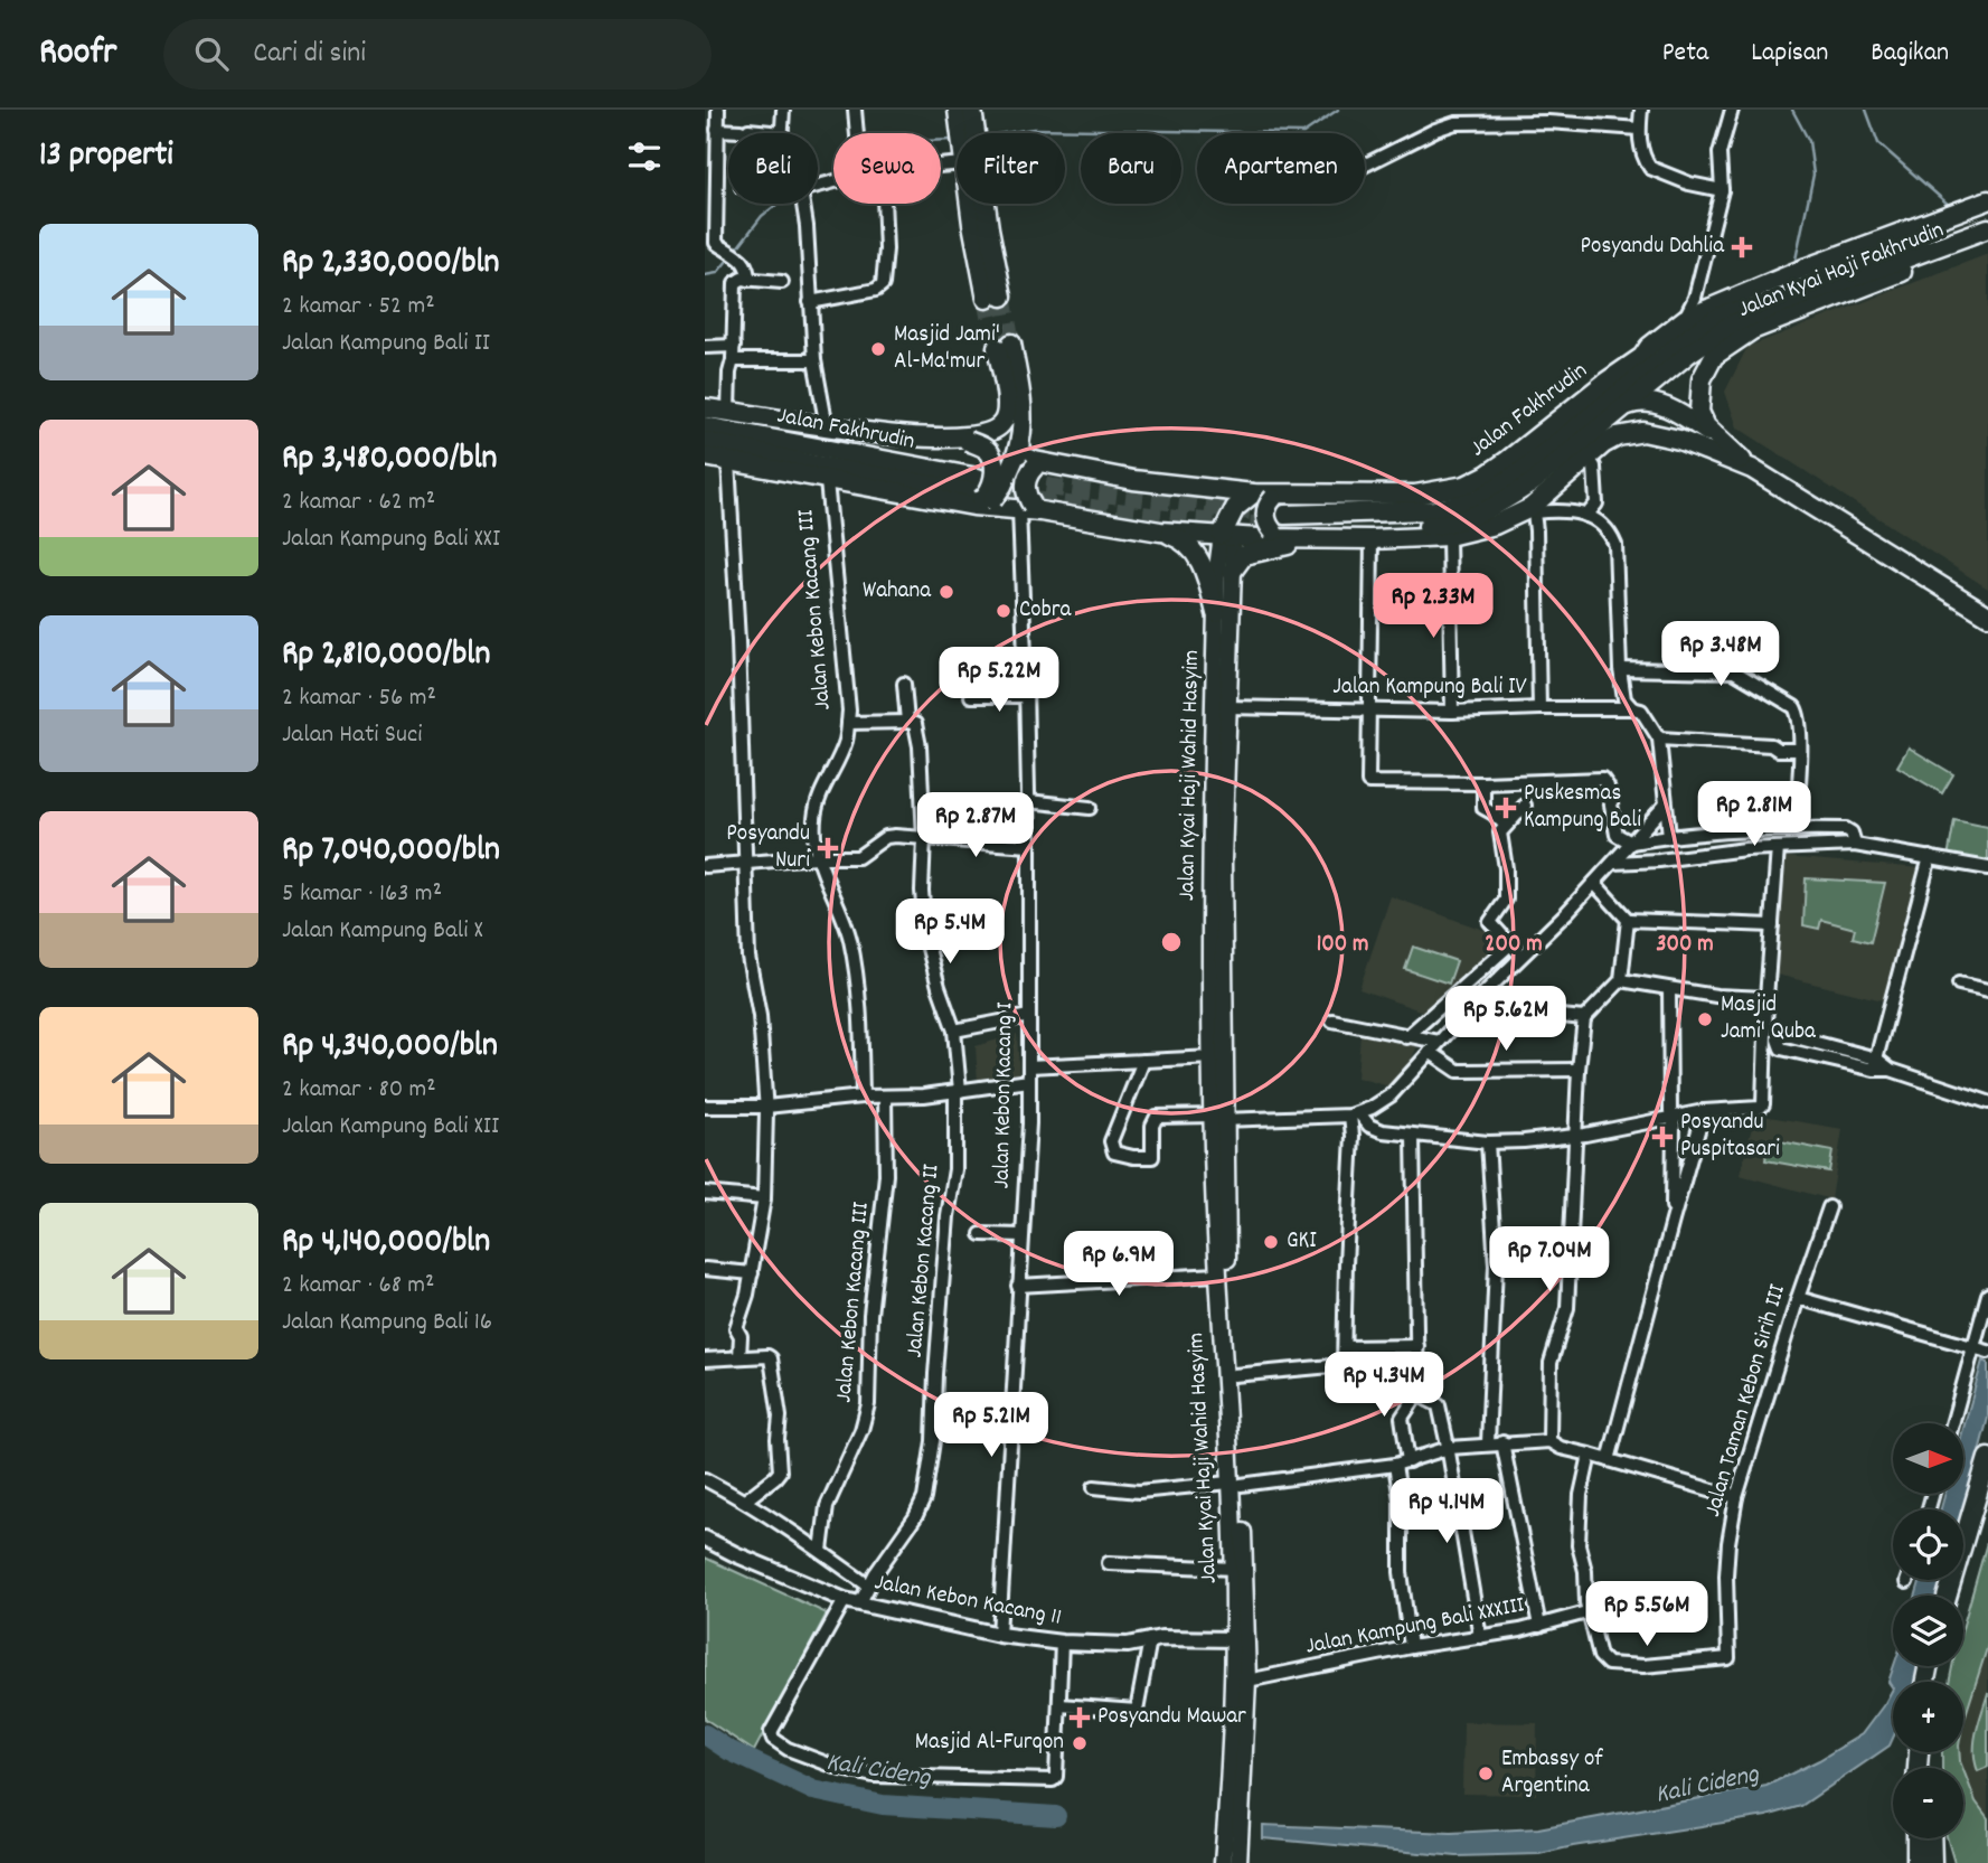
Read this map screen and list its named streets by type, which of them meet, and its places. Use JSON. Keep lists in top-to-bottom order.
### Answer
{
  "streets": {
    "main road": ["Jalan Kyai Haji Fakhrudin", "Jalan Fakhrudin", "Jalan Kyai Haji Wahid Hasyim"],
    "street": [
      "Jalan Kebon Kacang III",
      "Jalan Kampung Bali IV",
      "Jalan Kebon Kacang I",
      "Jalan Kebon Kacang II",
      "Jalan Taman Kebon Sirih III",
      "Jalan Kebon Kacang 11",
      "Jalan Kampung Bali XXXIII"
    ]
  },
  "crossings": [
    ["Jalan Kyai Haji Fakhrudin", "Jalan Fakhrudin"],
    ["Jalan Fakhrudin", "Jalan Kyai Haji Wahid Hasyim"],
    ["Jalan Fakhrudin", "Jalan Kebon Kacang I"],
    ["Jalan Kampung Bali IV", "Jalan Kyai Haji Wahid Hasyim"],
    ["Jalan Kyai Haji Wahid Hasyim", "Jalan Kebon Kacang 11"],
    ["Jalan Kyai Haji Wahid Hasyim", "Jalan Kampung Bali XXXIII"],
    ["Jalan Kebon Kacang I", "Jalan Kebon Kacang 11"],
    ["Jalan Kebon Kacang II", "Jalan Kebon Kacang 11"],
    ["Jalan Taman Kebon Sirih III", "Jalan Kampung Bali XXXIII"]
  ],
  "water": ["Kali Cideng"],
  "places": {
    "health": [
      "Posyandu Dahlia",
      "Puskesmas Kampung Bali",
      "Posyandu Nuri",
      "Posyandu Puspitasari",
      "Posyandu Mawar"
    ],
    "other": [
      "Masjid Jami' Al-Ma'mur",
      "Wahana",
      "Cobra",
      "Masjid Jami' Quba",
      "GKI",
      "Masjid Al-Furqon",
      "Embassy of Argentina"
    ]
  },
  "north": "right",
  "page": {
    "header": "Roofr",
    "search": "Cari di sini",
    "nav": ["Peta", "Lapisan", "Bagikan"],
    "heading": "13 properti",
    "chip": [
      "Beli",
      "Sewa",
      "Filter",
      "Baru",
      "Apartemen"
    ],
    "list": [
      {
        "name": "Rp 2,330,000/bln",
        "note": "2 kamar · 52 m² · Jalan Kampung Bali II"
      },
      {
        "name": "Rp 3,480,000/bln",
        "note": "2 kamar · 62 m² · Jalan Kampung Bali XXI"
      },
      {
        "name": "Rp 2,810,000/bln",
        "note": "2 kamar · 56 m² · Jalan Hati Suci"
      },
      {
        "name": "Rp 7,040,000/bln",
        "note": "5 kamar · 163 m² · Jalan Kampung Bali X"
      },
      {
        "name": "Rp 4,340,000/bln",
        "note": "2 kamar · 80 m² · Jalan Kampung Bali XII"
      },
      {
        "name": "Rp 4,140,000/bln",
        "note": "2 kamar · 68 m² · Jalan Kampung Bali 16"
      }
    ],
    "price": [
      "Rp 2.33M",
      "Rp 3.48M",
      "Rp 5.22M",
      "Rp 2.81M",
      "Rp 2.87M",
      "Rp 5.4M",
      "Rp 5.62M",
      "Rp 7.04M",
      "Rp 6.9M",
      "Rp 4.34M",
      "Rp 5.21M",
      "Rp 4.14M",
      "Rp 5.56M"
    ],
    "map_buttons": ["+", "−"]
  },
  "rings": ["100 m", "200 m", "300 m"]
}
